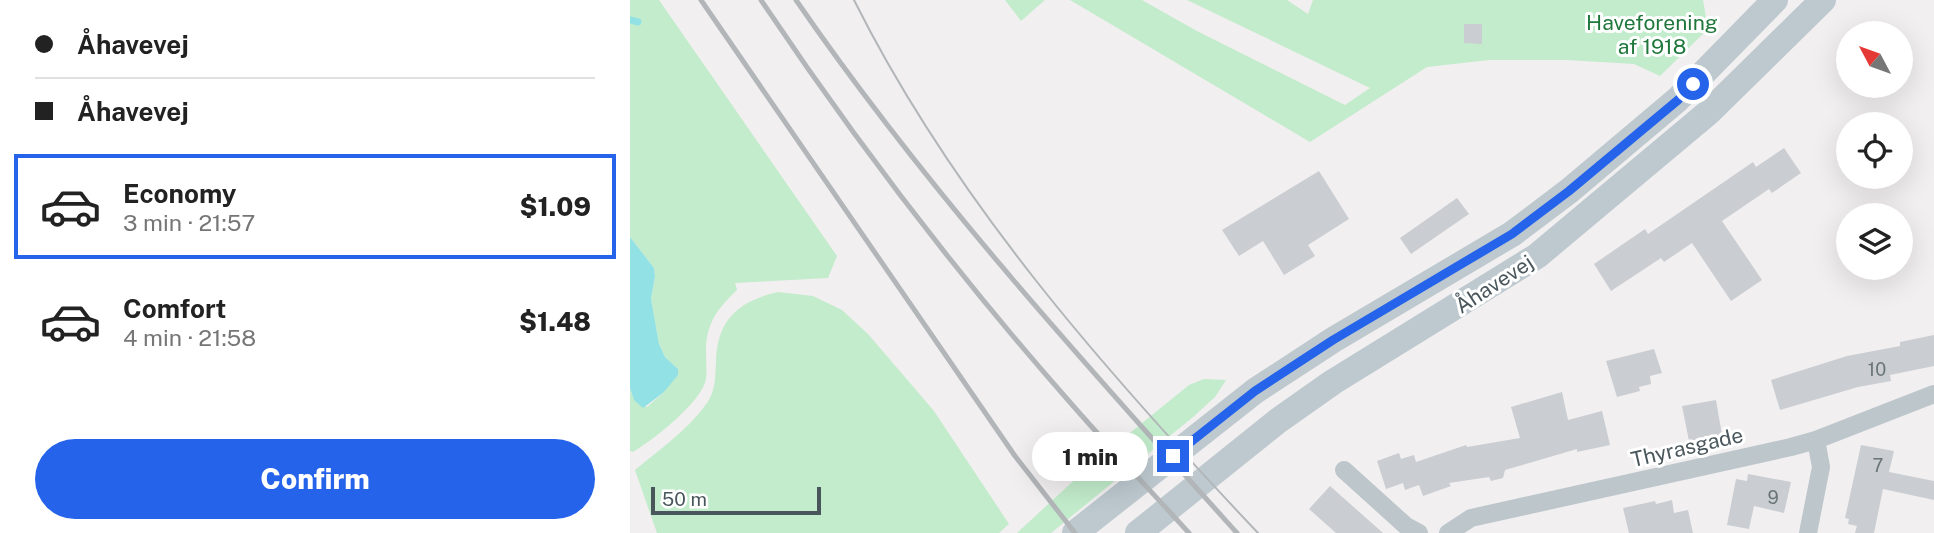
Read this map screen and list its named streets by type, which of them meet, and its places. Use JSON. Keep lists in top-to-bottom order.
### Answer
{
  "streets": {
    "main road": ["Åhavevej"],
    "street": ["Thyrasgade"]
  },
  "parks": ["Haveforening af 1918"],
  "house_numbers": ["10", "7", "9"],
  "scale_bar": "50 m",
  "north": "top left",
  "page": {
    "banner": ["Åhavevej", "Åhavevej"],
    "list": [
      {
        "name": "Economy",
        "note": "3 min · 21:57",
        "value": "$1.09"
      },
      {
        "name": "Comfort",
        "note": "4 min · 21:58",
        "value": "$1.48"
      }
    ],
    "buttons": "Confirm",
    "bubble": "1 min",
    "scale": "50 m"
  }
}
